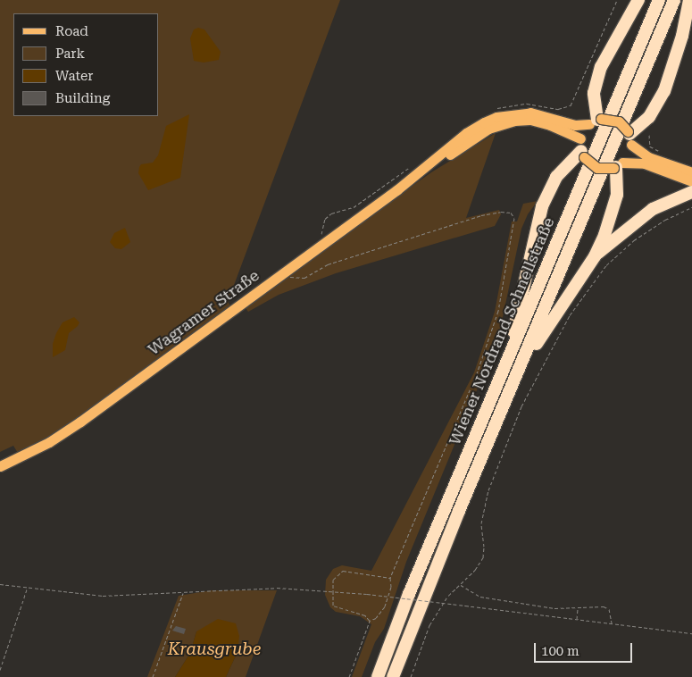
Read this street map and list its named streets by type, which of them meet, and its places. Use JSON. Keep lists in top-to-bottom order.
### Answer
{
  "streets": {
    "highway": ["Wiener Nordrand Schnellstraße"],
    "main road": ["Wagramer Straße"]
  },
  "water": ["Krausgrube"],
  "legend": [
    "Road",
    "Park",
    "Water",
    "Building"
  ],
  "scale_bar": "100 m"
}
